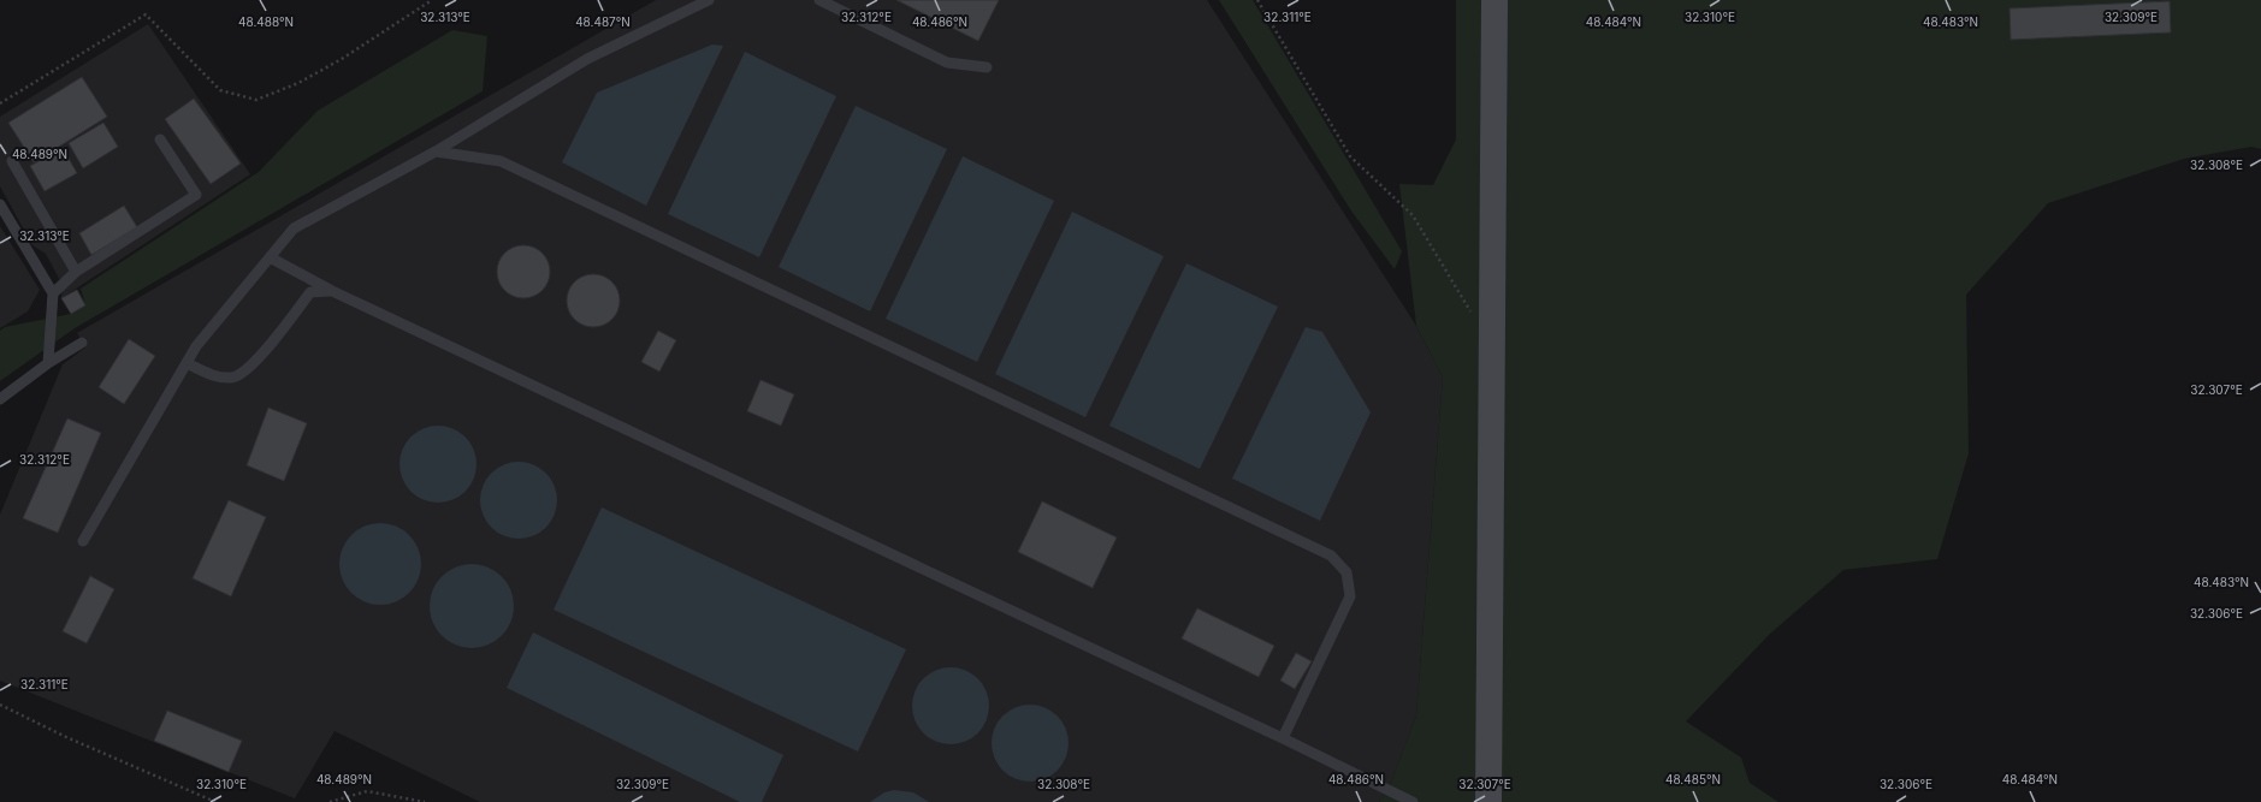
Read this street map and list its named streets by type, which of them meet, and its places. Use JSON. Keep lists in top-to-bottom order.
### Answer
{
  "coordinates": [
    "32.313°E",
    "32.312°E",
    "32.311°E",
    "32.310°E",
    "32.309°E",
    "48.488°N",
    "48.487°N",
    "48.486°N",
    "48.484°N",
    "48.483°N",
    "48.489°N",
    "32.308°E",
    "32.307°E",
    "32.306°E",
    "48.485°N"
  ]
}
